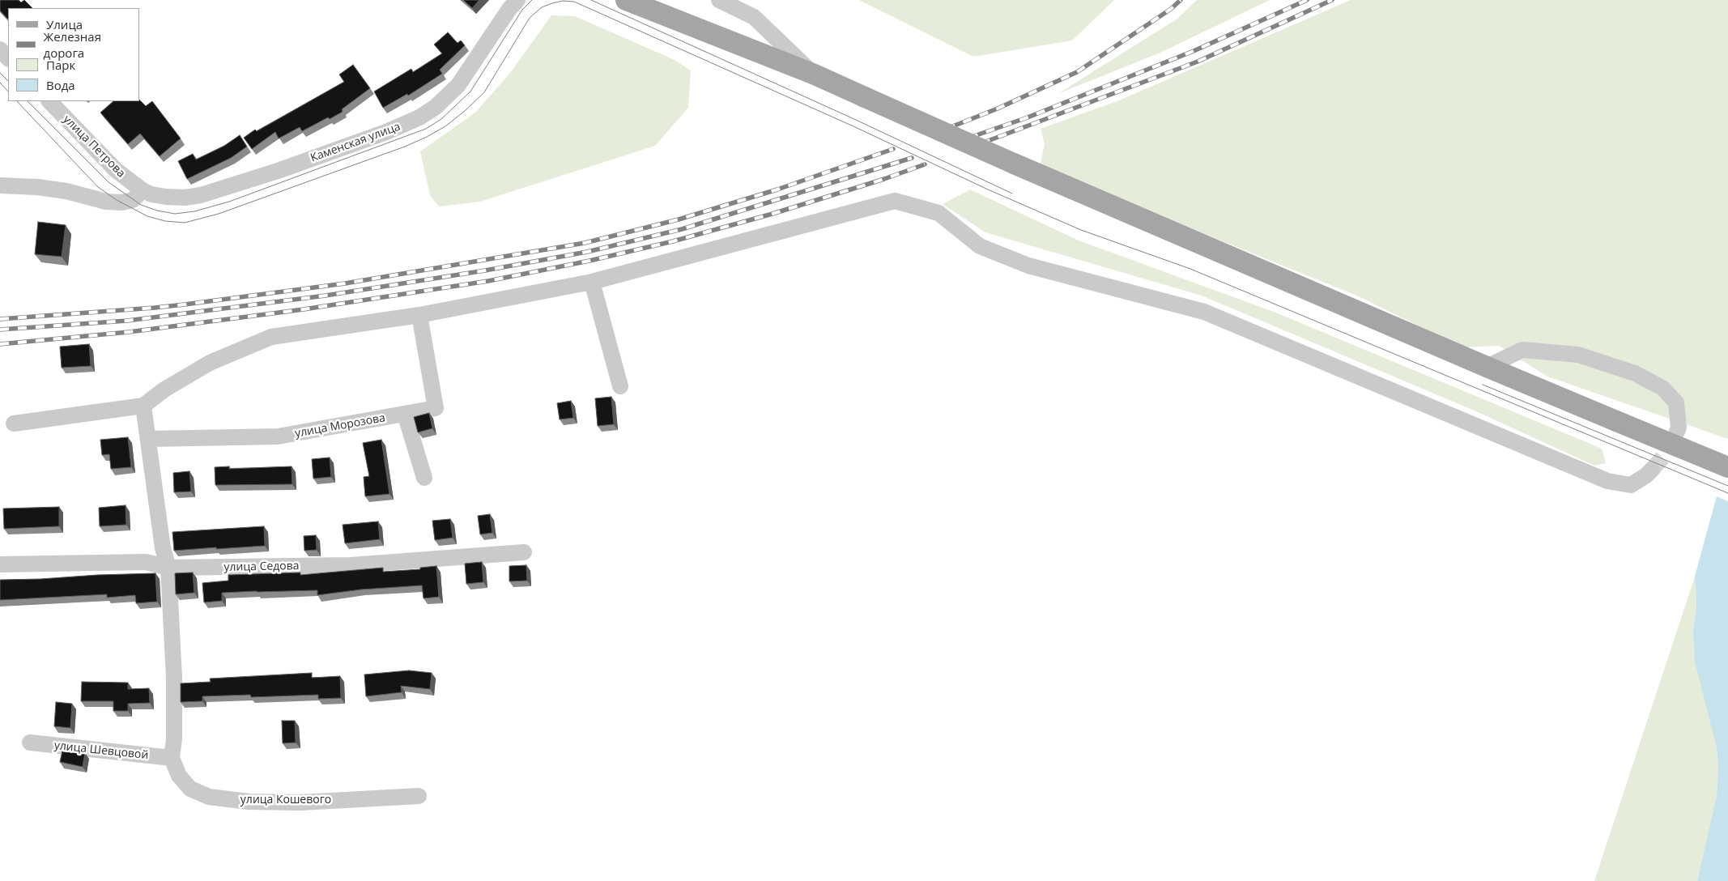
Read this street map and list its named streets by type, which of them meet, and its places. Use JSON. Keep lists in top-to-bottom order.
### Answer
{
  "streets": {
    "street": [
      "Каменская улица",
      "улица Петрова",
      "улица Морозова",
      "улица Седова",
      "улица Шевцовой",
      "улица Кошевого"
    ]
  },
  "crossings": [
    ["Каменская улица", "улица Петрова"],
    ["улица Шевцовой", "улица Кошевого"]
  ],
  "legend": [
    "Улица",
    "Железная дорога",
    "Парк",
    "Вода"
  ]
}
